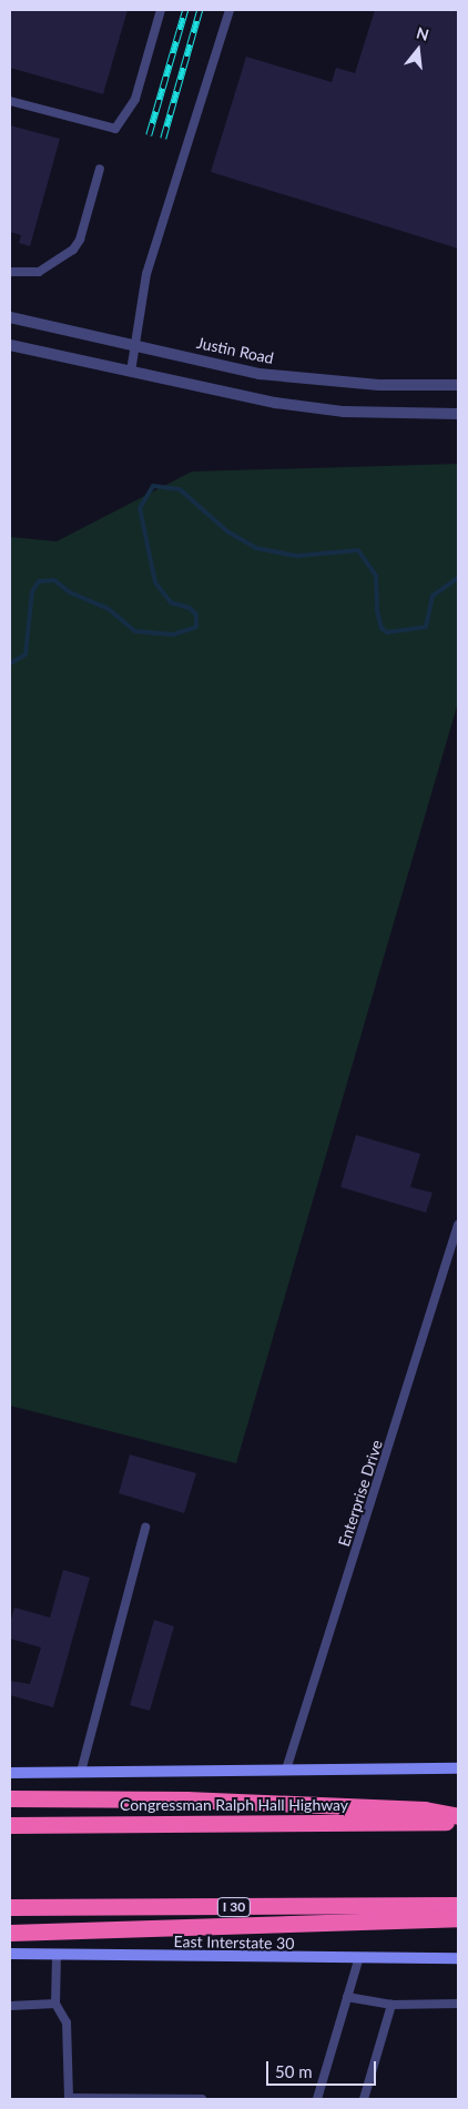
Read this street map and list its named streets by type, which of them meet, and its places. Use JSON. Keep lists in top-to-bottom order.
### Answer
{
  "streets": {
    "highway": ["Congressman Ralph Hall Highway", "I 30"],
    "main road": ["East Interstate 30"],
    "street": ["Justin Road"],
    "lane": ["Enterprise Drive"]
  },
  "scale_bar": "50 m",
  "north": "top"
}
